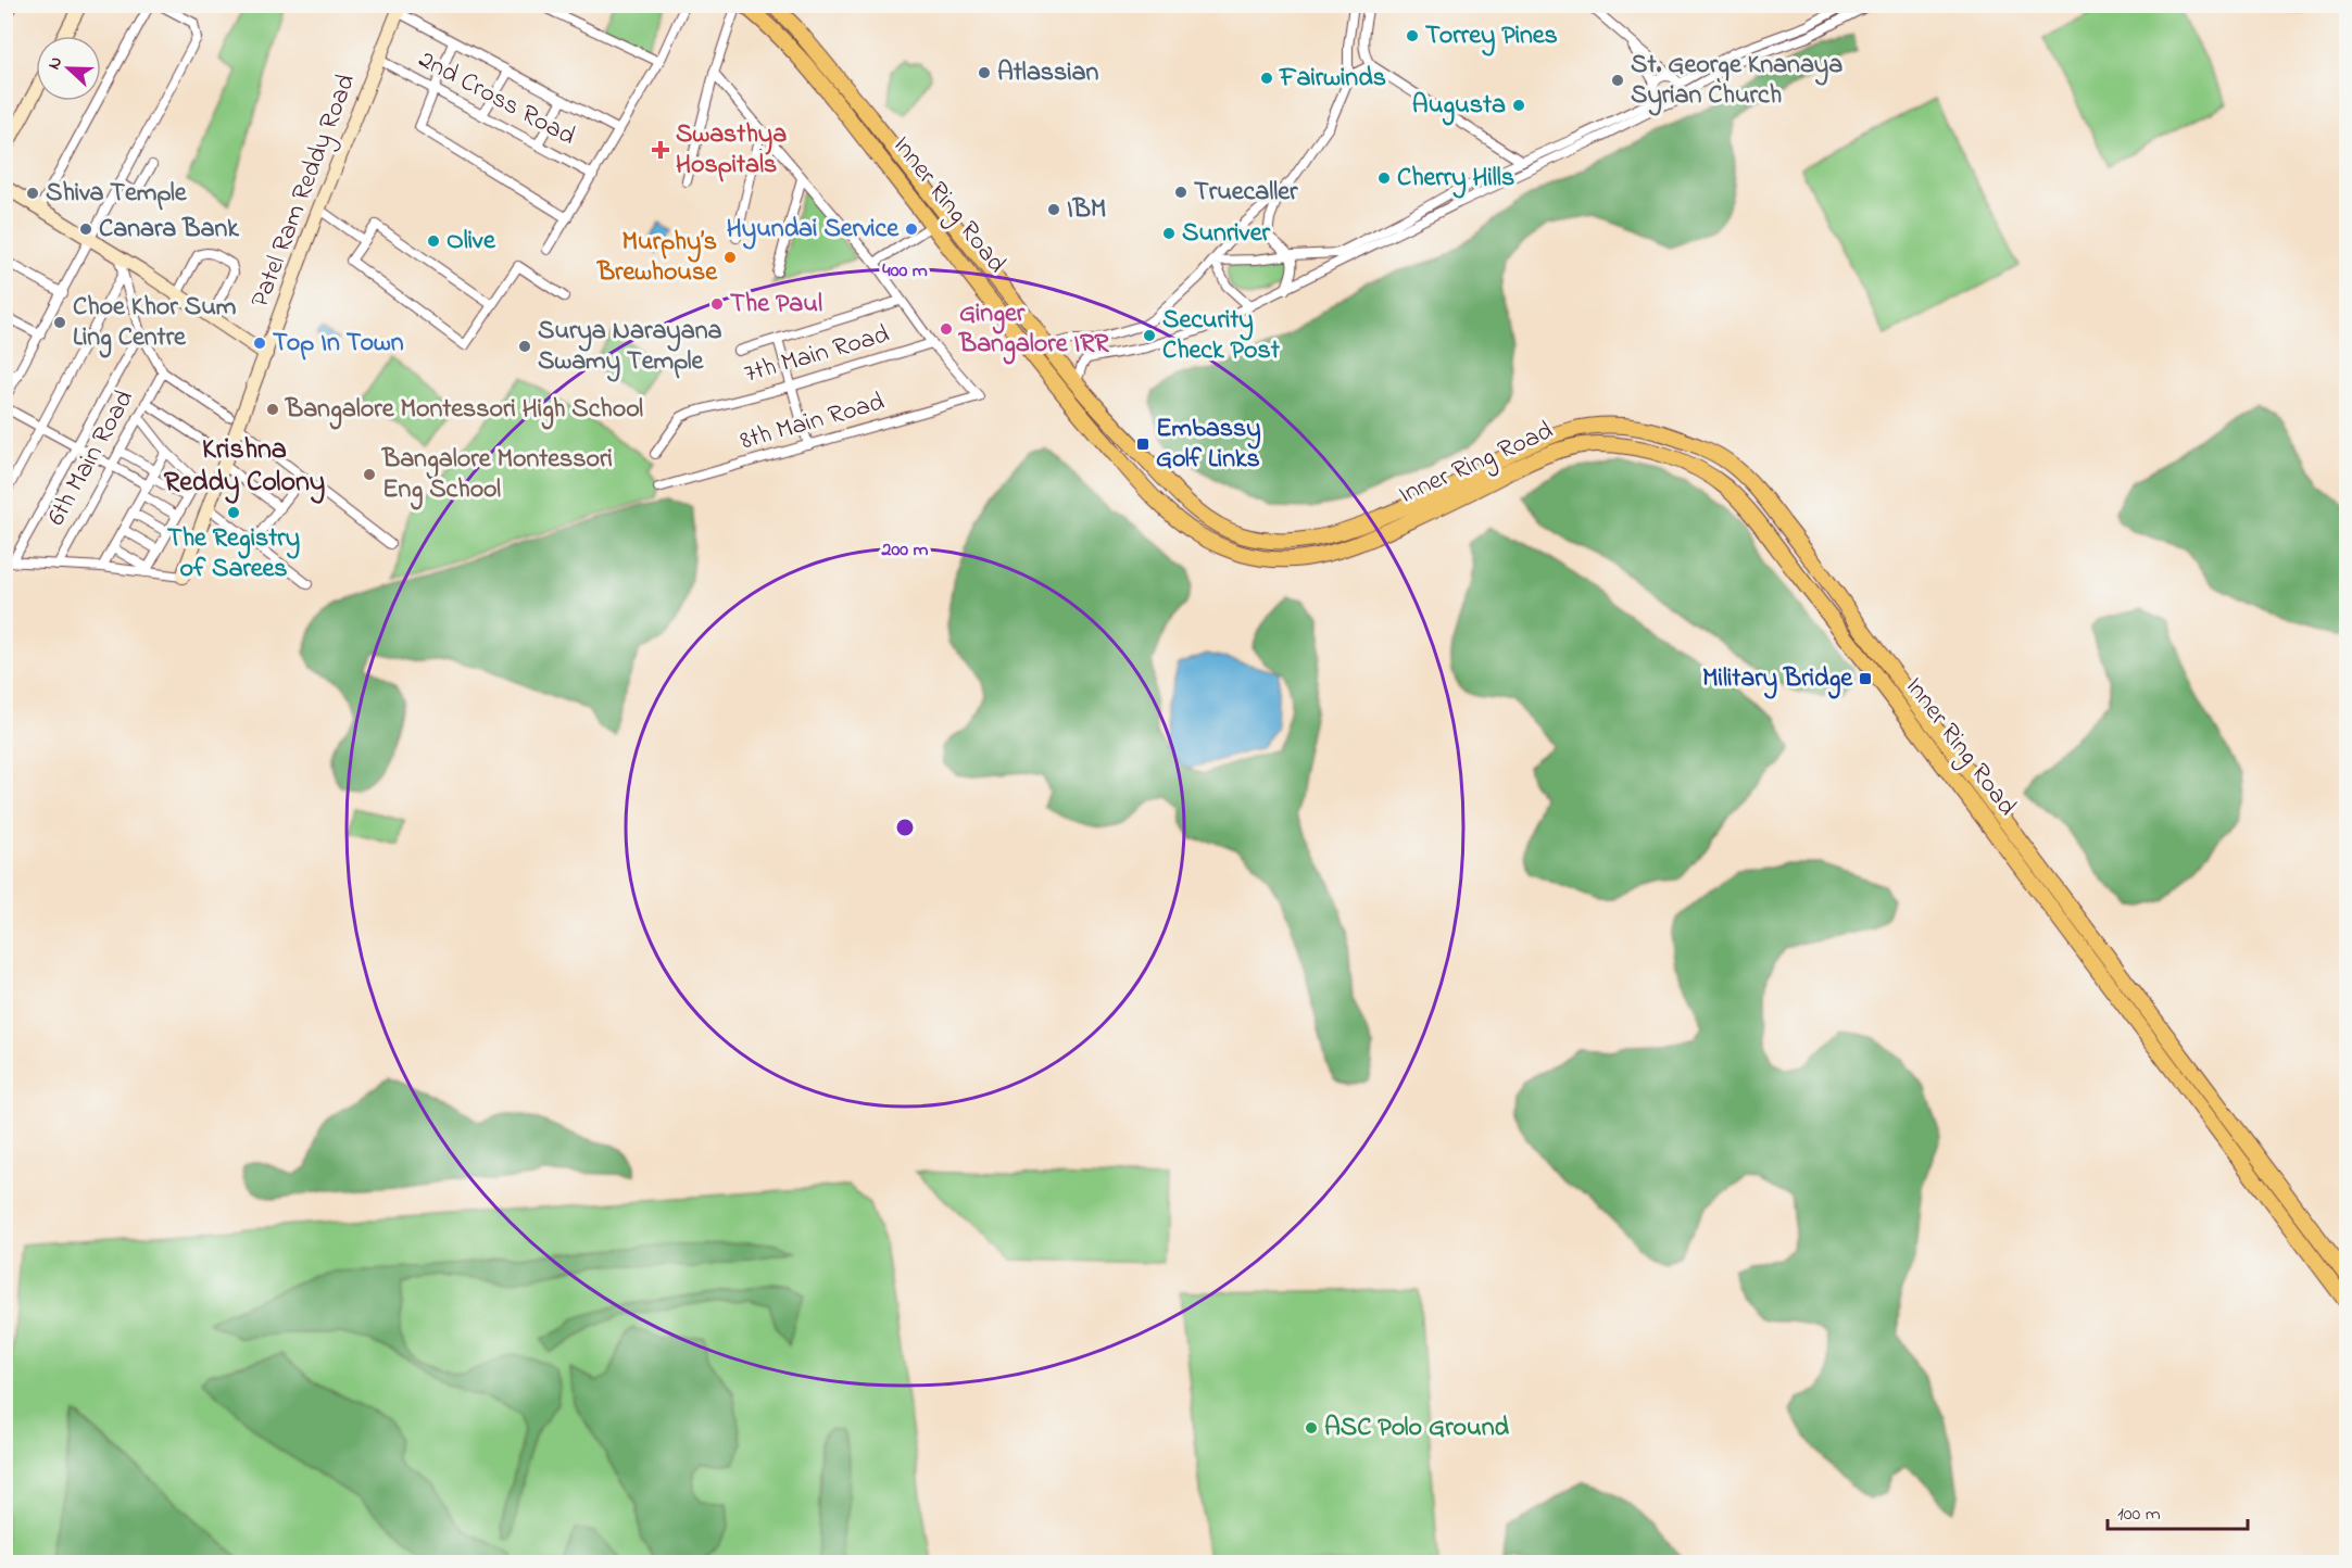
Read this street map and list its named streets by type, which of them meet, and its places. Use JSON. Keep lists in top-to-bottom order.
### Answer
{
  "streets": {
    "main road": ["Inner Ring Road"],
    "street": [
      "2nd Cross Road",
      "Patel Ram Reddy Road",
      "7th Main Road",
      "8th Main Road",
      "6th Main Road"
    ]
  },
  "crossings": [
    ["2nd Cross Road", "Patel Ram Reddy Road"],
    ["7th Main Road", "8th Main Road"]
  ],
  "districts": ["Krishna Reddy Colony"],
  "places": {
    "other": [
      "Torrey Pines",
      "Atlassian",
      "Fairwinds",
      "St. George Knanaya Syrian Church",
      "Augusta",
      "Cherry Hills",
      "Truecaller",
      "Shiva Temple",
      "IBM",
      "Canara Bank",
      "Hyundai Service",
      "Sunriver",
      "Olive",
      "Murphy’s Brewhouse",
      "The Paul",
      "Choe Khor Sum Ling Centre",
      "Ginger Bangalore IRR",
      "Security Check Post",
      "Top In Town",
      "Surya Narayana Swamy Temple",
      "Bangalore Montessori High School",
      "Bangalore Montessori Eng School",
      "The Registry of Sarees",
      "ASC Polo Ground"
    ],
    "health": ["Swasthya Hospitals"],
    "transit": ["Embassy Golf Links", "Military Bridge"]
  },
  "scale_bar": "100 m",
  "north": "left",
  "rings": ["400 m", "200 m"]
}
